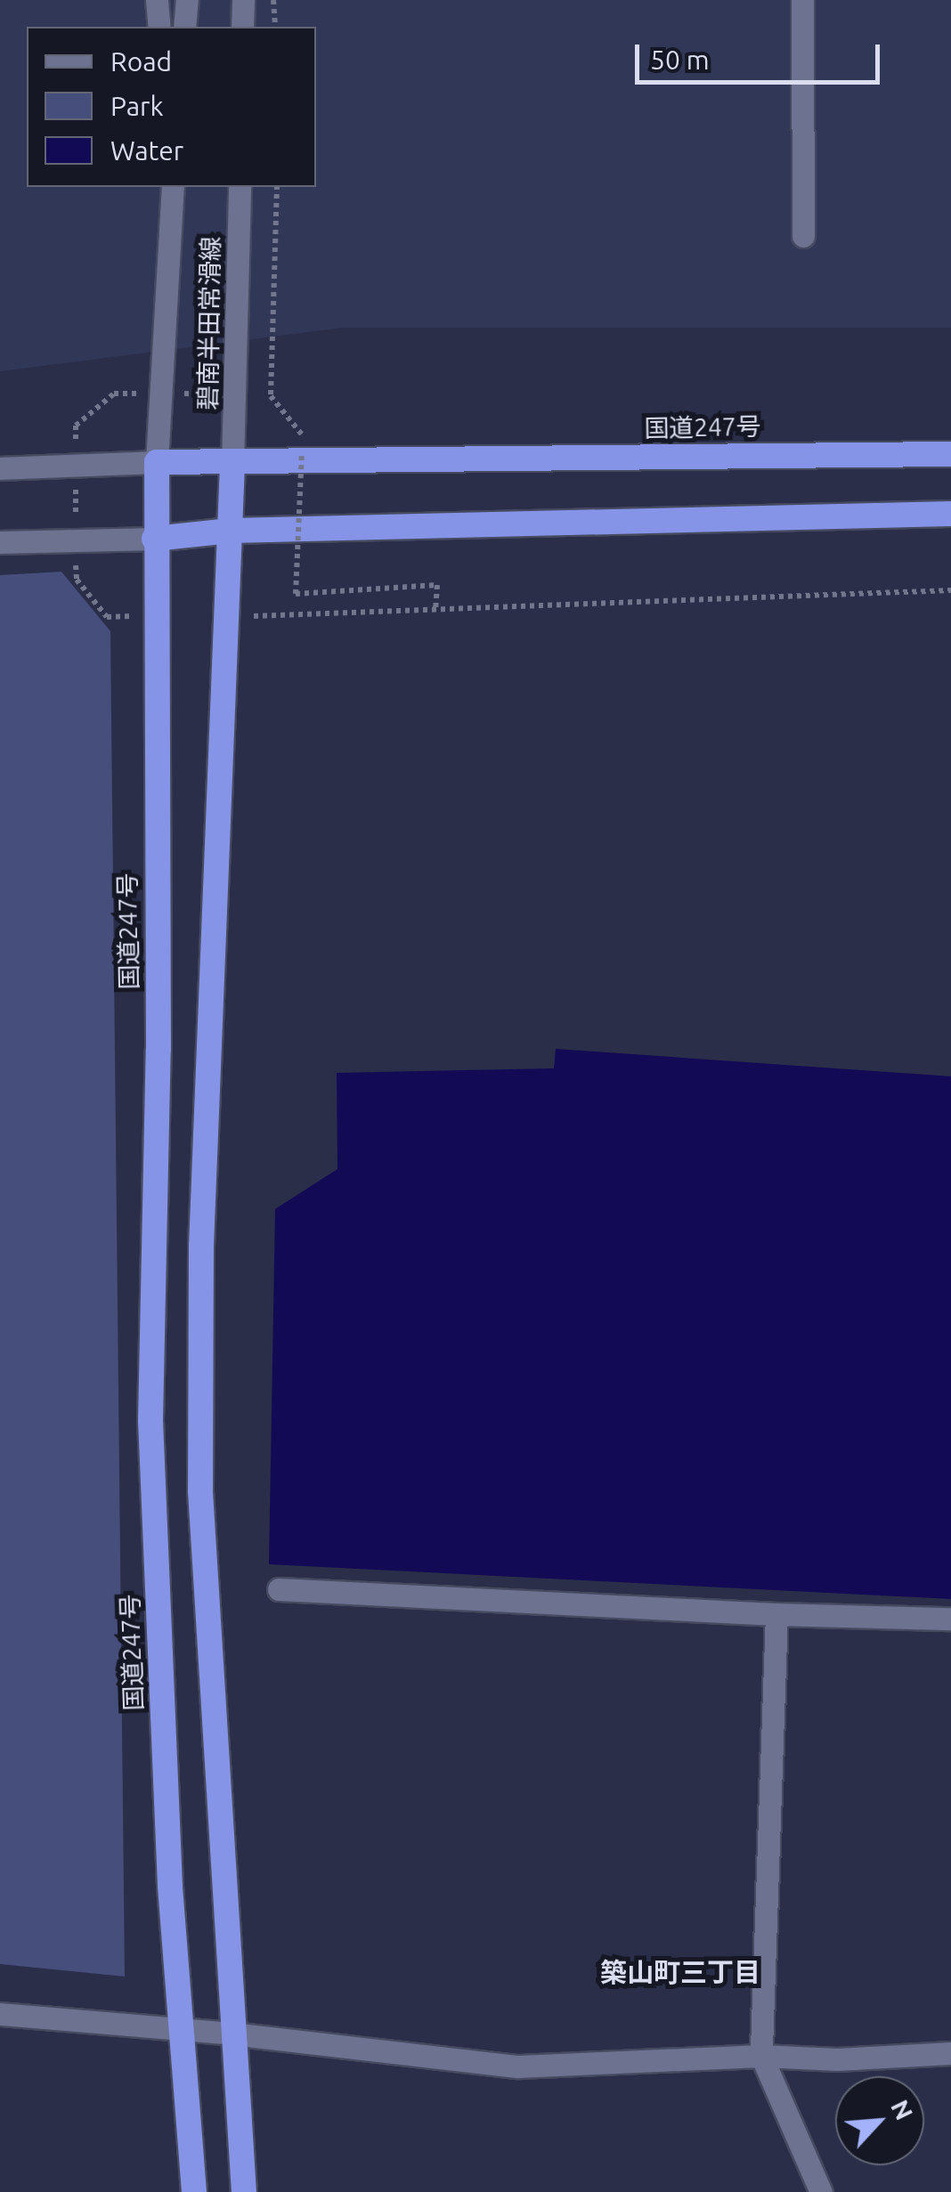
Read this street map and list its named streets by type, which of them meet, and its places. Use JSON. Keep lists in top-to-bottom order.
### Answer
{
  "streets": {
    "highway": ["国道247号"],
    "street": ["碧南半田常滑線"]
  },
  "crossings": [
    ["碧南半田常滑線", "国道247号"]
  ],
  "districts": ["築山町三丁目"],
  "legend": ["Road", "Park", "Water"],
  "scale_bar": "50 m",
  "north": "top right"
}
